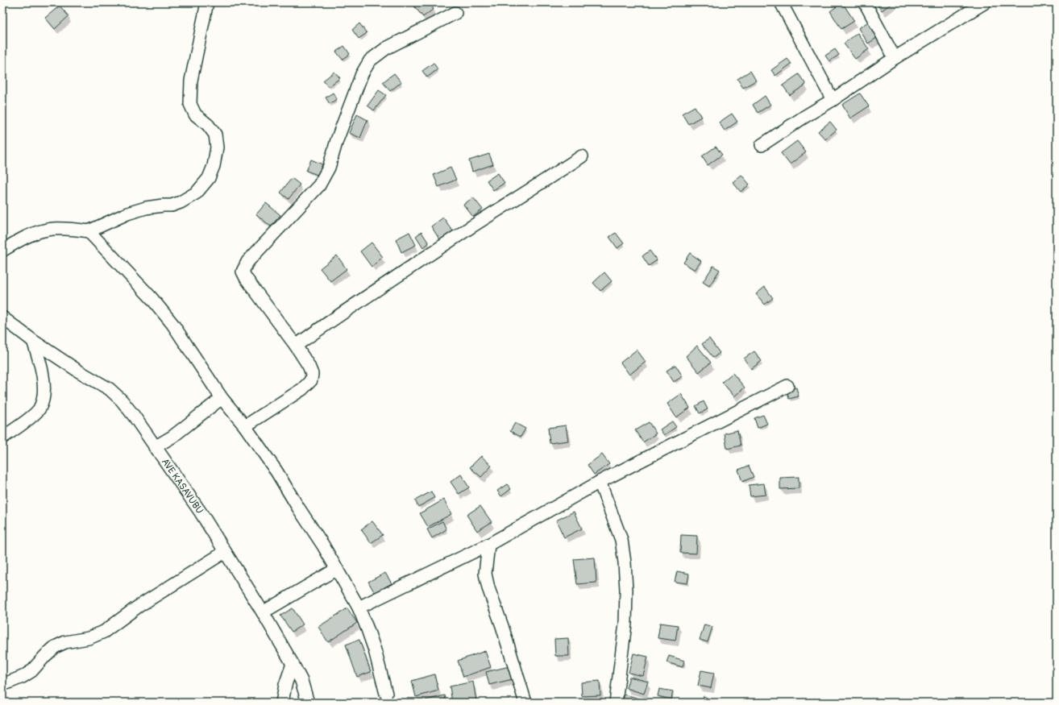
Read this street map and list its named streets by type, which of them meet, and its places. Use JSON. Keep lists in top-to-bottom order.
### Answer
{
  "streets": {
    "street": ["AVE KASAVUBU"]
  }
}
